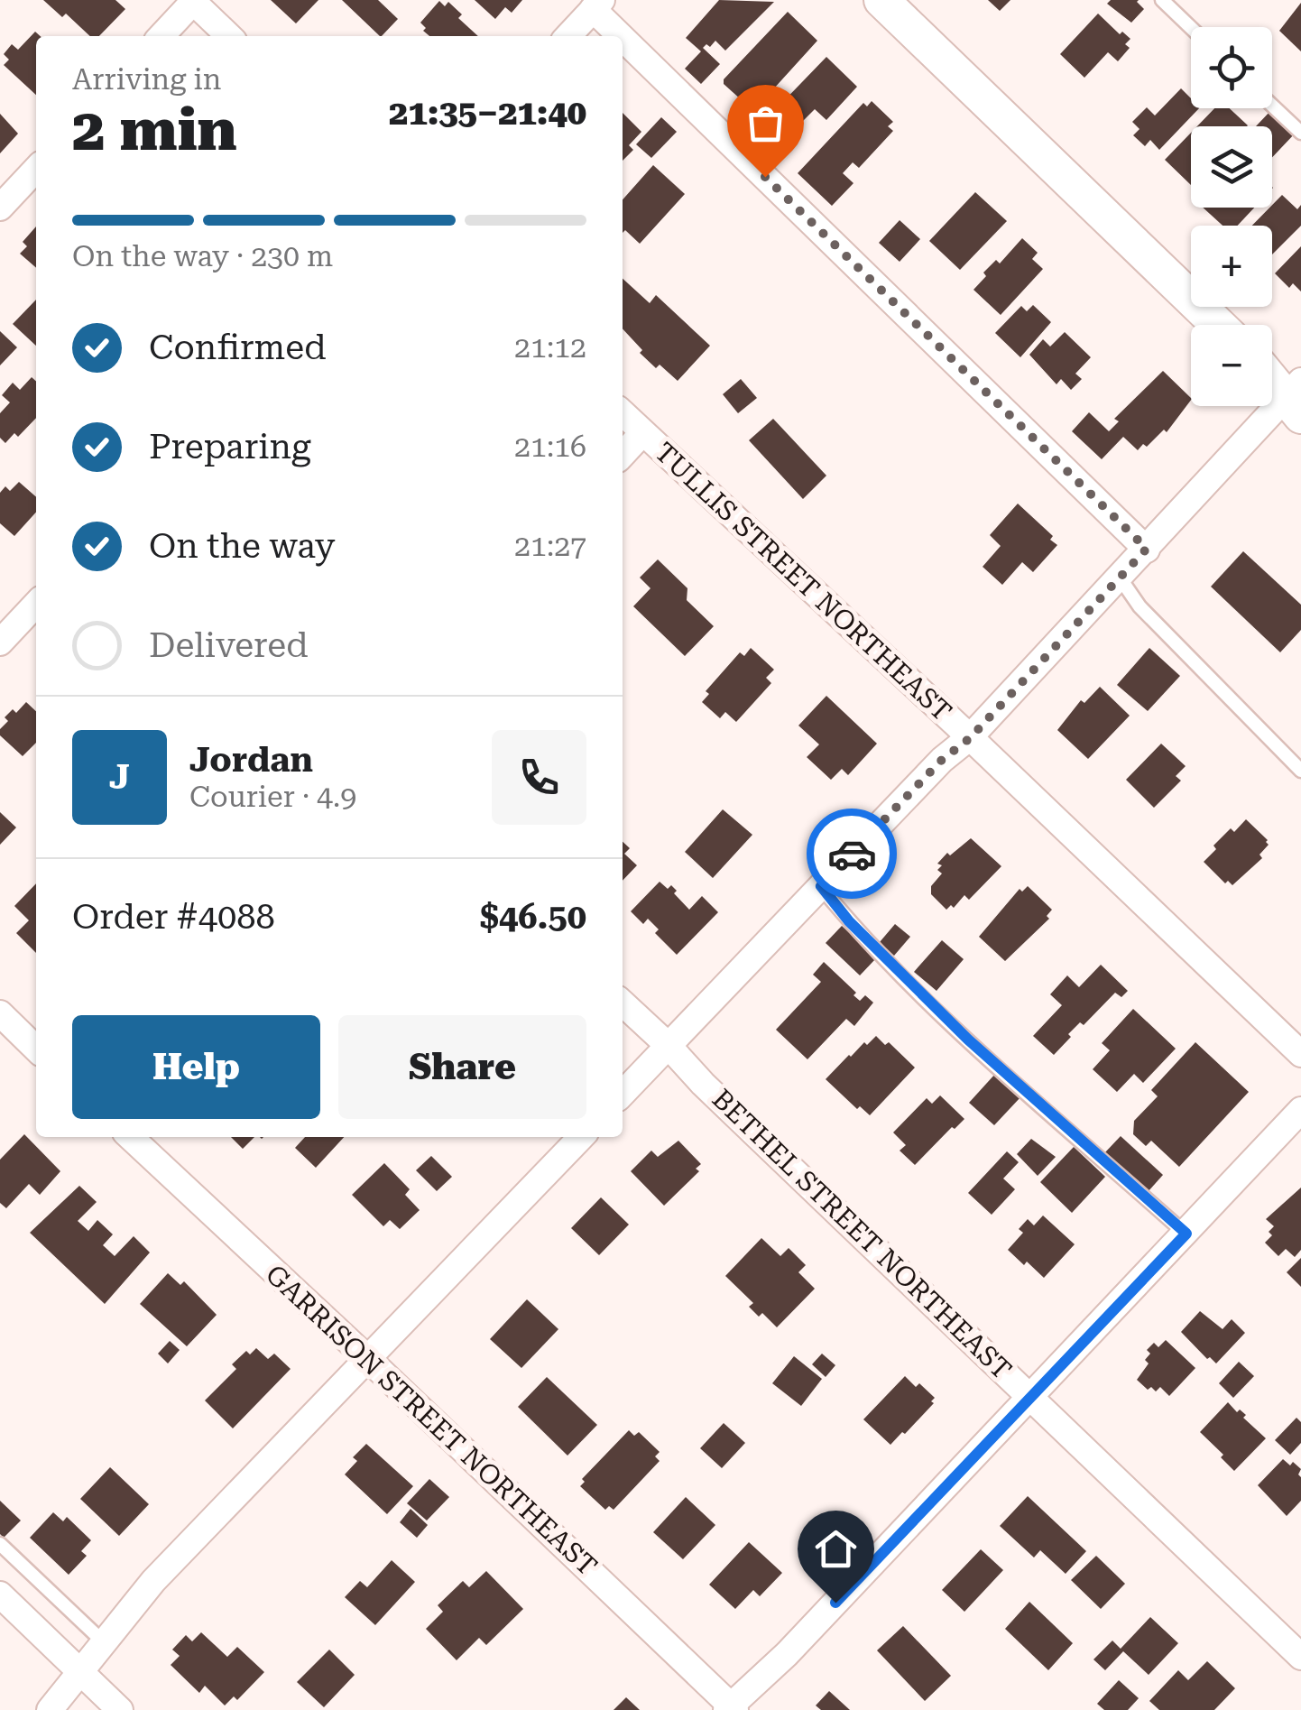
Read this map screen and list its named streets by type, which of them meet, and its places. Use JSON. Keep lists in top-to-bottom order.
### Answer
{
  "streets": {
    "street": ["TULLIS STREET NORTHEAST", "BETHEL STREET NORTHEAST", "GARRISON STREET NORTHEAST"]
  },
  "page": {
    "map_buttons": ["+", "−"],
    "heading": ["2 min", "Arriving in", "21:35–21:40"],
    "panel": [
      "Jordan",
      "Courier · 4.9",
      "Order #4088",
      "$46.50"
    ],
    "bar": "On the way · 230 m",
    "list": [
      ["Confirmed", "21:12"],
      ["Preparing", "21:16"],
      ["On the way", "21:27"],
      "Delivered"
    ],
    "round": "J",
    "buttons": ["Help", "Share"]
  }
}
